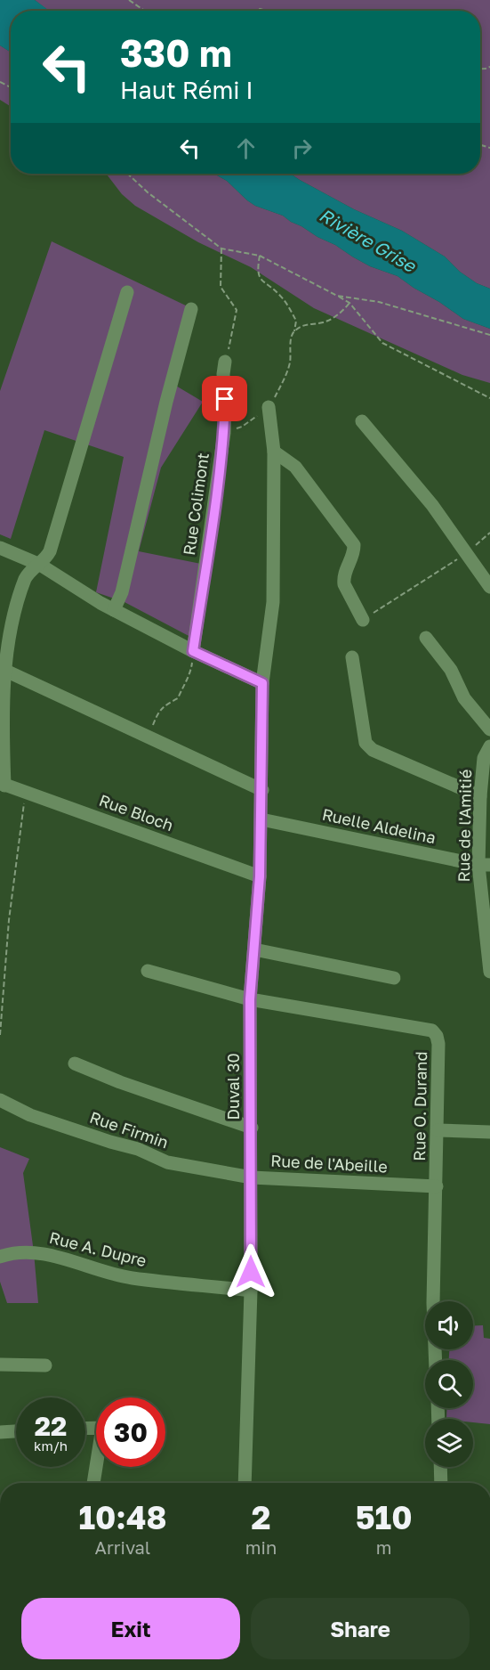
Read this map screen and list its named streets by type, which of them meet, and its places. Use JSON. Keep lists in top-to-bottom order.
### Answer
{
  "streets": {
    "street": [
      "Rue Colimont",
      "Rue Bloch",
      "Rue de l'Amitié",
      "Ruelle Aldelina",
      "Duval 30",
      "Rue O. Durand",
      "Rue Firmin",
      "Rue de l'Abeille",
      "Rue A. Dupre"
    ]
  },
  "crossings": [
    ["Rue Bloch", "Duval 30"],
    ["Rue de l'Amitié", "Ruelle Aldelina"],
    ["Ruelle Aldelina", "Duval 30"],
    ["Duval 30", "Rue O. Durand"],
    ["Duval 30", "Rue Firmin"],
    ["Duval 30", "Rue de l'Abeille"],
    ["Duval 30", "Rue A. Dupre"],
    ["Rue O. Durand", "Rue de l'Abeille"],
    ["Rue Firmin", "Rue de l'Abeille"]
  ],
  "water": ["Rivière Grise"],
  "page": {
    "turn": ["330 m", "Haut Rémi I"],
    "speed": "22 km/h",
    "limit": "30",
    "eta": [
      "10:48",
      "Arrival",
      "2",
      "min",
      "510",
      "m"
    ],
    "buttons": ["Exit", "Share"]
  }
}
